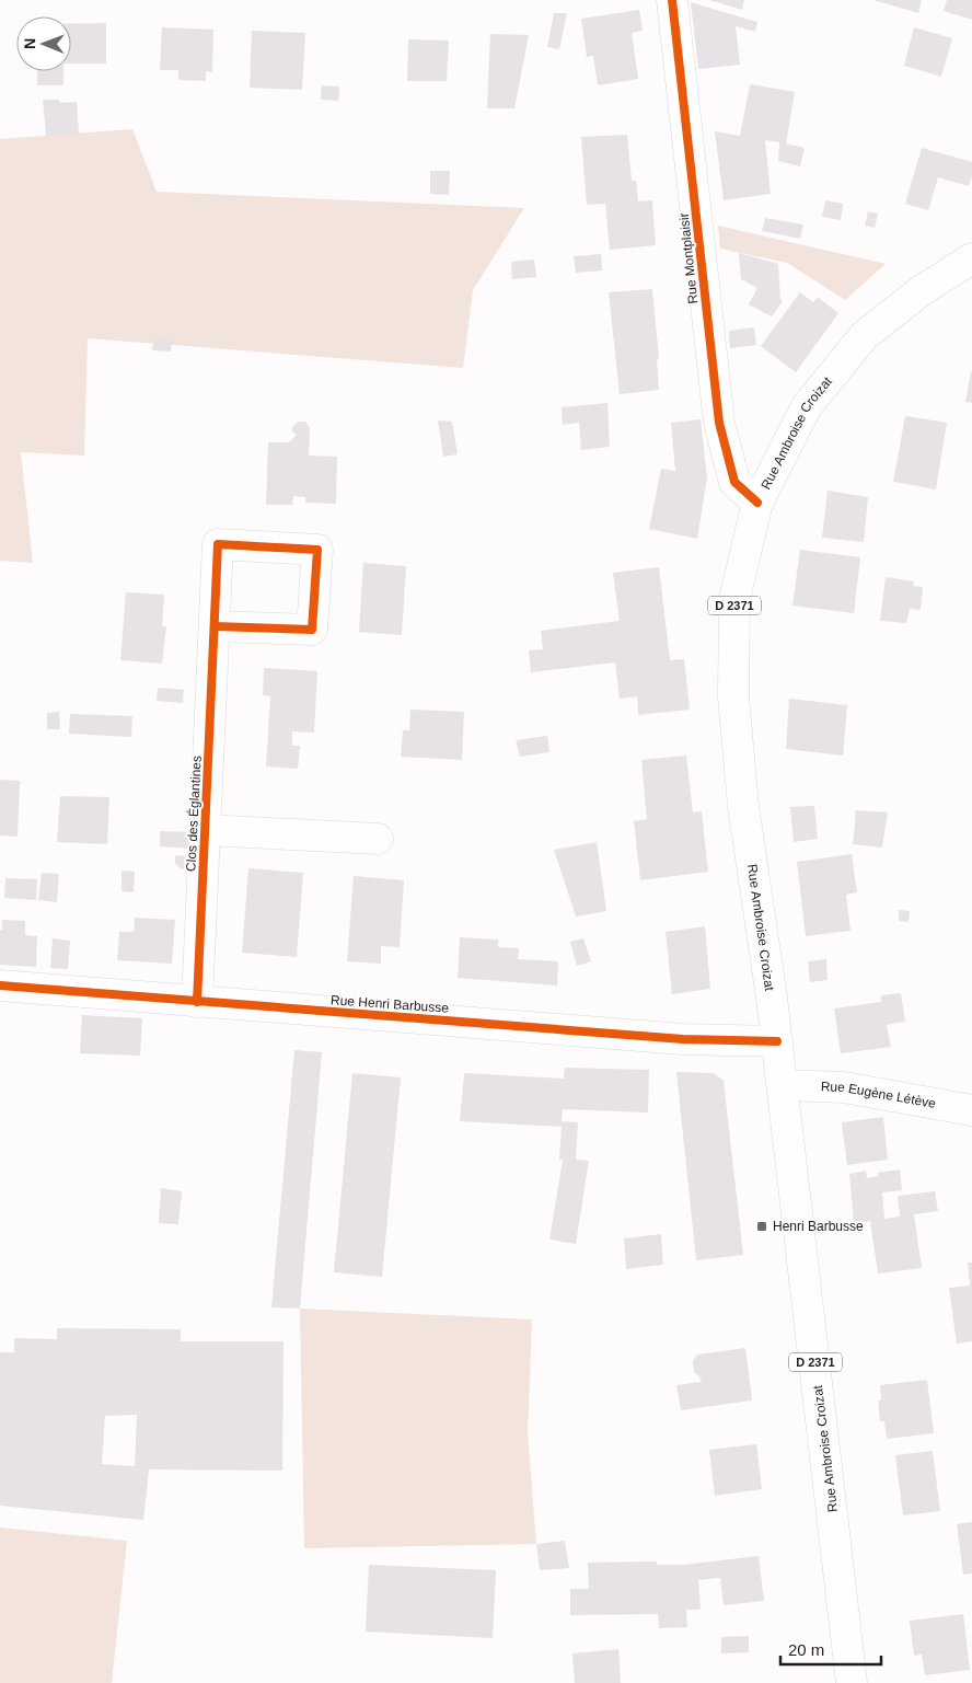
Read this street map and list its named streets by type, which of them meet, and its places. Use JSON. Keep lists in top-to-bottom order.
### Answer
{
  "streets": {
    "street": [
      "Rue Montplaisir",
      "Rue Ambroise Croizat",
      "D 2371",
      "Clos des Églantines",
      "Rue Henri Barbusse",
      "Rue Eugène Létève"
    ]
  },
  "crossings": [
    ["Rue Montplaisir", "Rue Ambroise Croizat"],
    ["Rue Ambroise Croizat", "Rue Henri Barbusse"],
    ["Rue Ambroise Croizat", "Rue Eugène Létève"],
    ["Clos des Églantines", "Rue Henri Barbusse"]
  ],
  "places": {
    "transit": ["Henri Barbusse"]
  },
  "scale_bar": "20 m",
  "north": "left"
}
